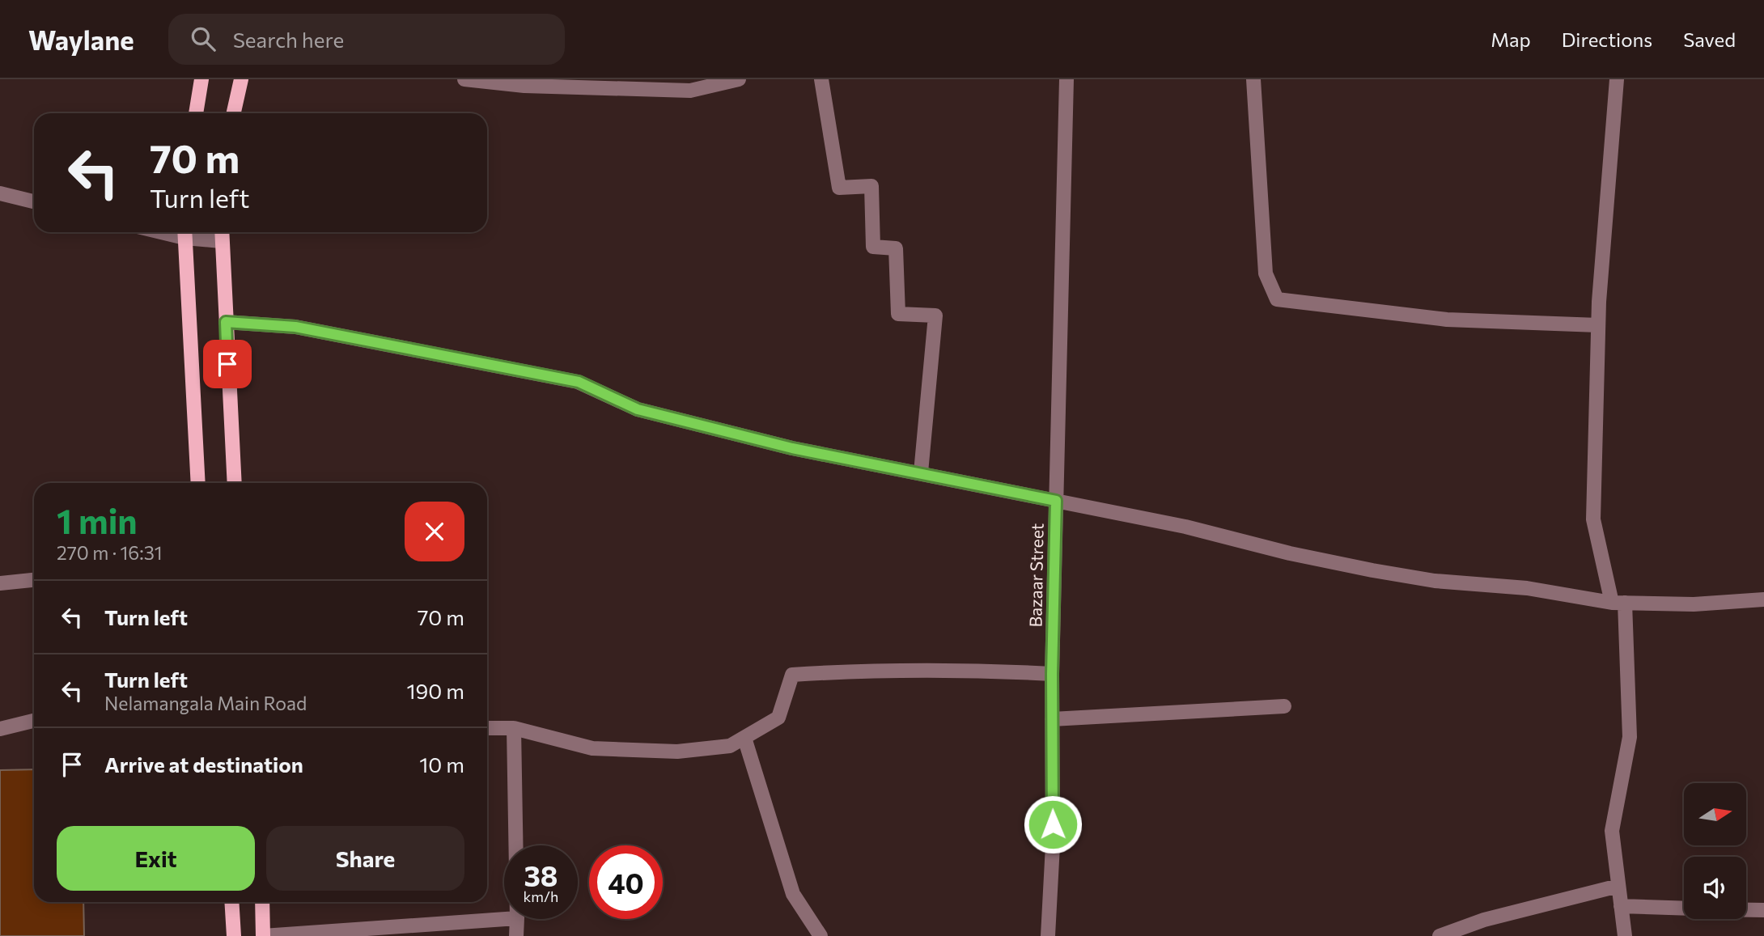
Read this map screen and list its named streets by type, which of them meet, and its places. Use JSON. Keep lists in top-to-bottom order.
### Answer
{
  "streets": {
    "street": ["Bazaar Street"]
  },
  "north": "right",
  "page": {
    "header": "Waylane",
    "search": "Search here",
    "nav": ["Map", "Directions", "Saved"],
    "turn": ["70 m", "Turn left"],
    "heading": ["1 min", "270 m · 16:31"],
    "list": [
      {
        "name": "Turn left",
        "value": "70 m"
      },
      {
        "name": "Turn left",
        "note": "Nelamangala Main Road",
        "value": "190 m"
      },
      {
        "name": "Arrive at destination",
        "value": "10 m"
      }
    ],
    "buttons": ["Exit", "Share"],
    "speed": "38 km/h",
    "limit": "40"
  }
}
